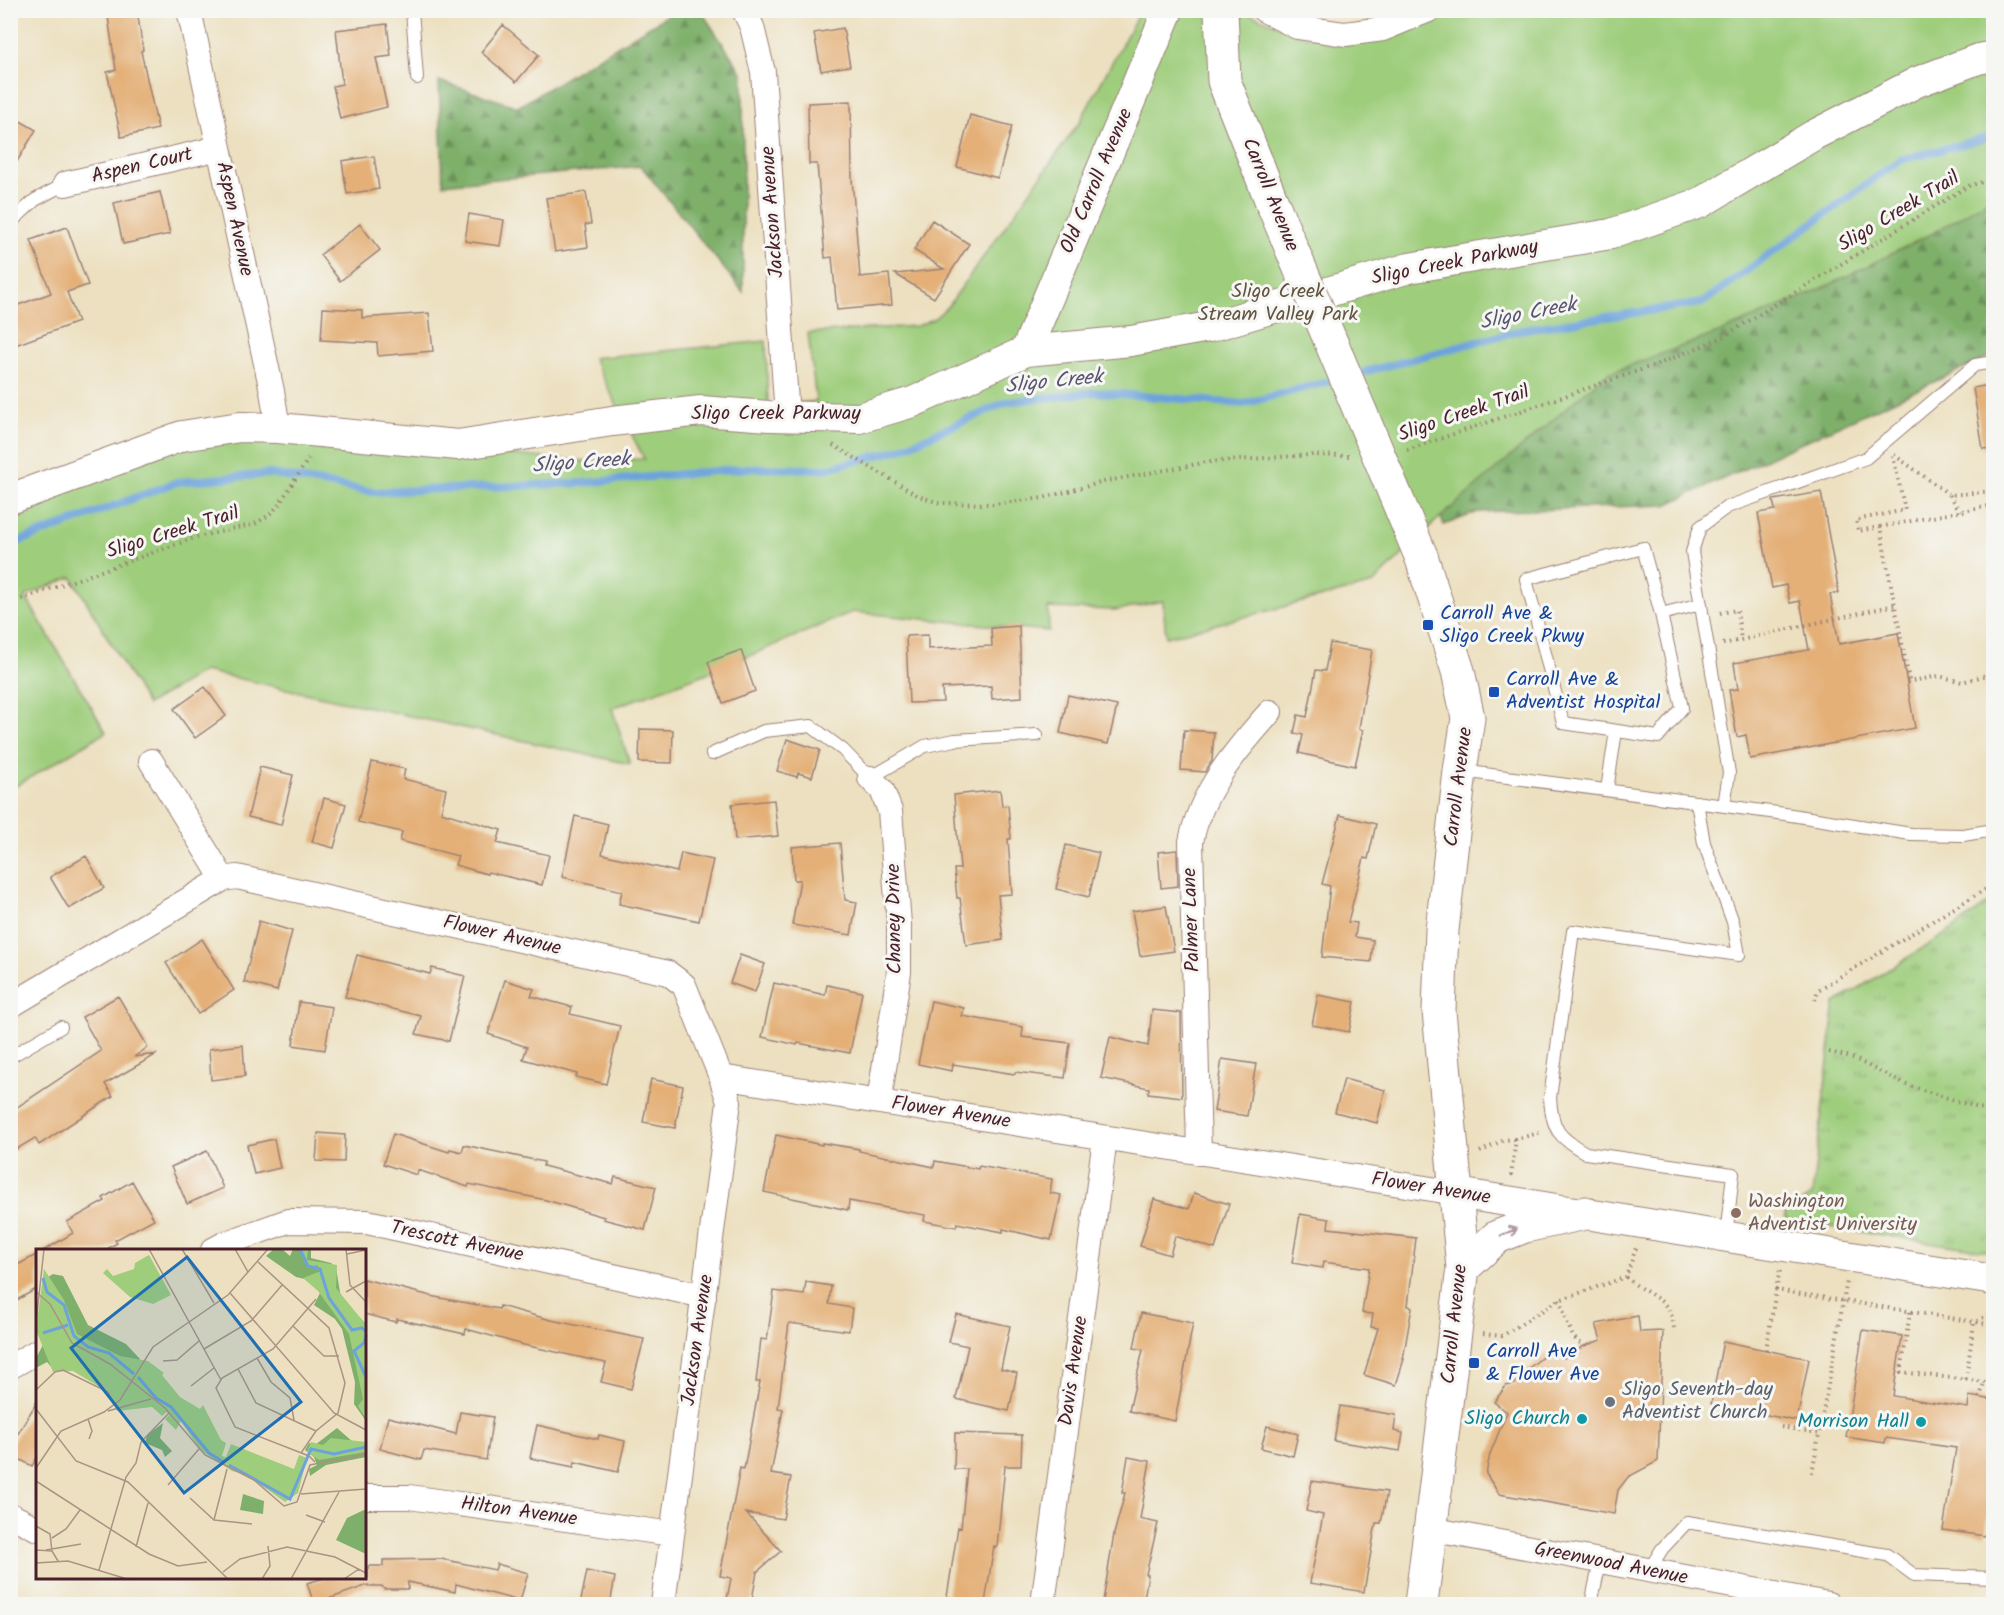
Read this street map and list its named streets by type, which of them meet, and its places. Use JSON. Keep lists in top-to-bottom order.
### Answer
{
  "streets": {
    "main road": ["Carroll Avenue"],
    "street": [
      "Aspen Court",
      "Old Carroll Avenue",
      "Jackson Avenue",
      "Aspen Avenue",
      "Sligo Creek Parkway",
      "Chaney Drive",
      "Palmer Lane",
      "Flower Avenue",
      "Trescott Avenue",
      "Davis Avenue",
      "Hilton Avenue",
      "Greenwood Avenue"
    ],
    "path": ["Sligo Creek Trail"]
  },
  "crossings": [
    ["Aspen Court", "Aspen Avenue"],
    ["Old Carroll Avenue", "Sligo Creek Parkway"],
    ["Carroll Avenue", "Flower Avenue"],
    ["Carroll Avenue", "Greenwood Avenue"],
    ["Jackson Avenue", "Sligo Creek Parkway"],
    ["Jackson Avenue", "Flower Avenue"],
    ["Jackson Avenue", "Trescott Avenue"],
    ["Jackson Avenue", "Hilton Avenue"],
    ["Aspen Avenue", "Sligo Creek Parkway"],
    ["Chaney Drive", "Flower Avenue"],
    ["Palmer Lane", "Flower Avenue"],
    ["Flower Avenue", "Davis Avenue"]
  ],
  "water": ["Sligo Creek"],
  "parks": ["Sligo Creek Stream Valley Park"],
  "places": {
    "transit": ["Carroll Ave & Sligo Creek Pkwy", "Carroll Ave & Adventist Hospital", "Carroll Ave & Flower Ave"],
    "other": [
      "Washington Adventist University",
      "Sligo Seventh-day Adventist Church",
      "Sligo Church",
      "Morrison Hall"
    ]
  }
}
